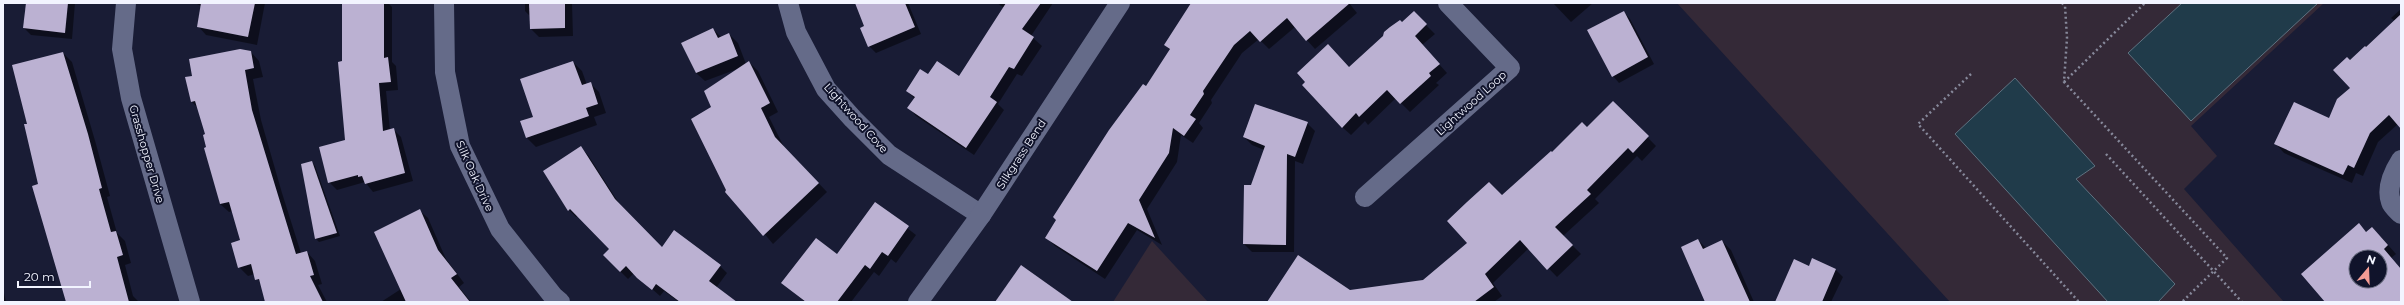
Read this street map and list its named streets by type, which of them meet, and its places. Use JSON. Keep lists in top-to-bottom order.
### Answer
{
  "streets": {
    "street": [
      "Lightwood Loop",
      "Lightwood Cove",
      "Grasshopper Drive",
      "Silkgrass Bend",
      "Silk Oak Drive"
    ]
  },
  "crossings": [
    ["Lightwood Cove", "Silkgrass Bend"]
  ],
  "scale_bar": "20 m",
  "north": "top"
}
